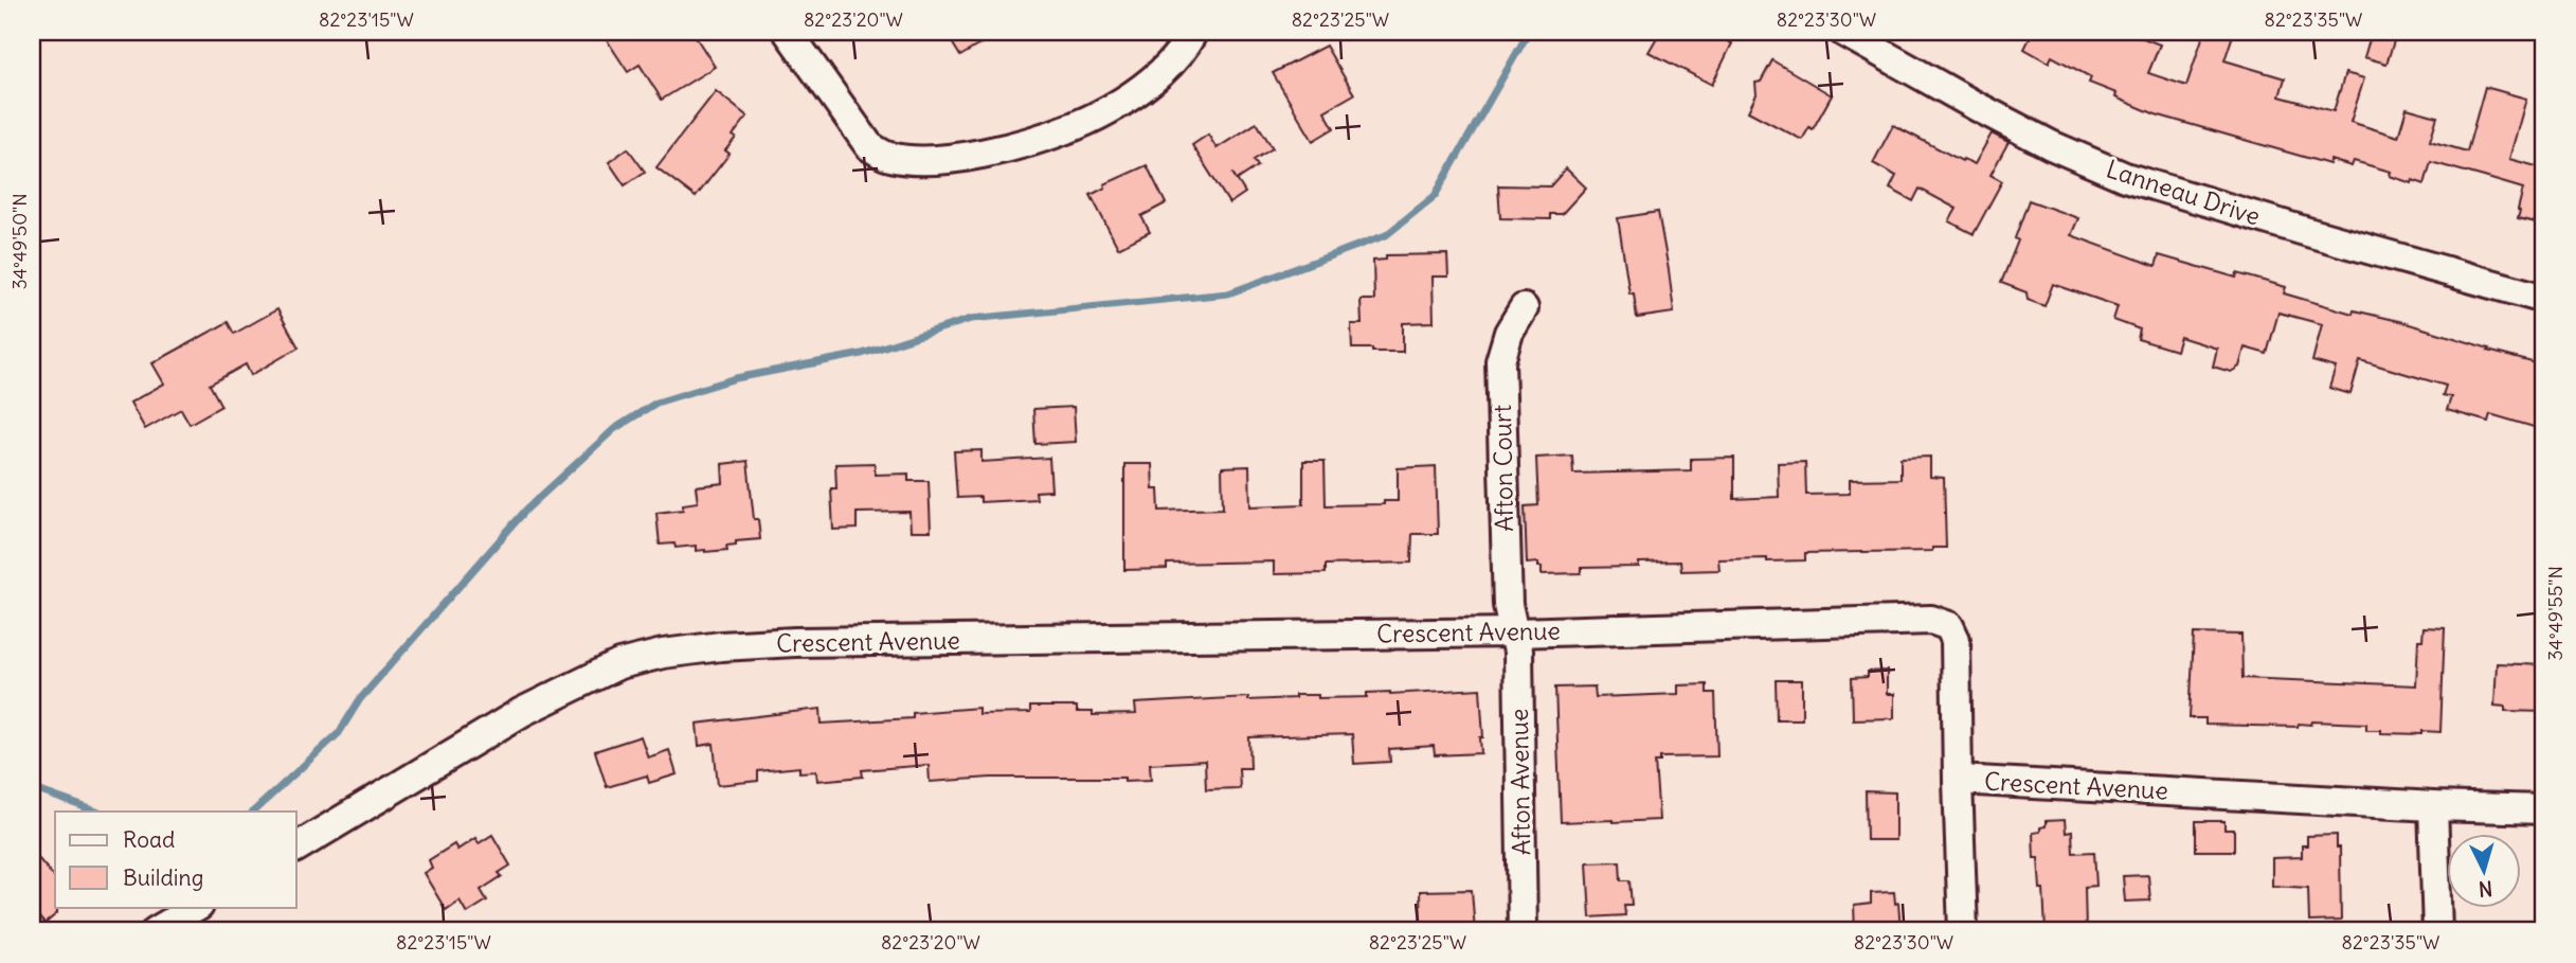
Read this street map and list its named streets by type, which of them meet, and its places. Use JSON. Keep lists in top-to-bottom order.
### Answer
{
  "streets": {
    "street": [
      "Lanneau Drive",
      "Afton Court",
      "Crescent Avenue",
      "Afton Avenue"
    ]
  },
  "crossings": [
    ["Afton Court", "Crescent Avenue"],
    ["Afton Court", "Afton Avenue"],
    ["Crescent Avenue", "Afton Avenue"]
  ],
  "legend": ["Road", "Building"],
  "north": "bottom",
  "coordinates": [
    "82°23'15\"W",
    "82°23'20\"W",
    "82°23'25\"W",
    "82°23'30\"W",
    "82°23'35\"W",
    "34°49'50\"N",
    "34°49'55\"N"
  ]
}
